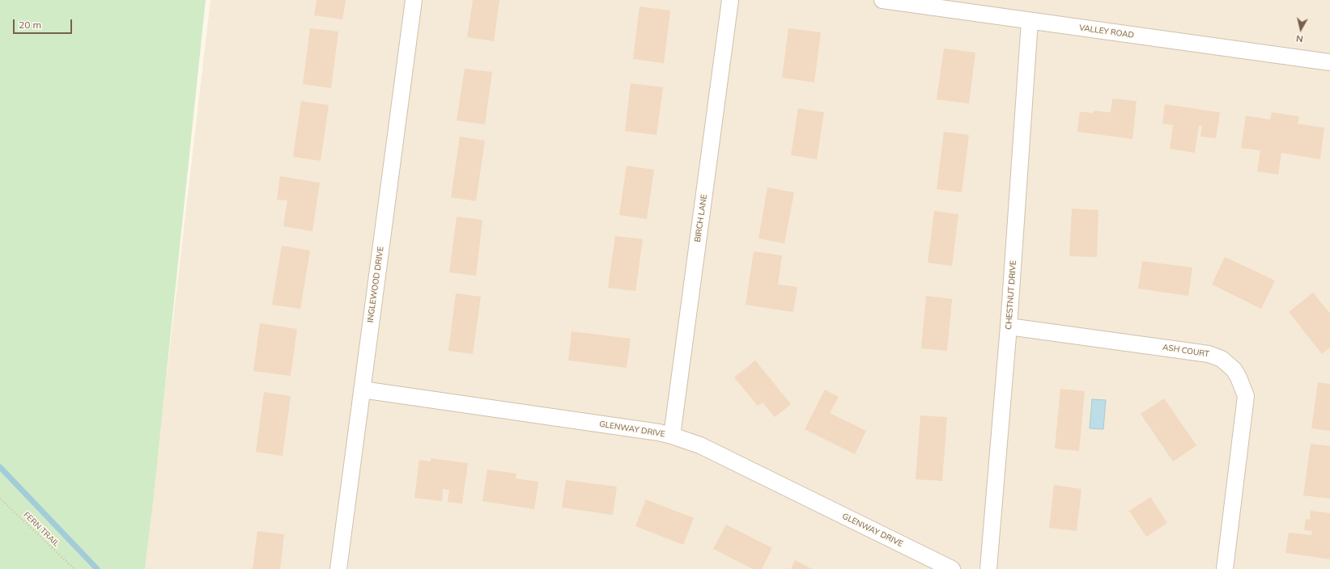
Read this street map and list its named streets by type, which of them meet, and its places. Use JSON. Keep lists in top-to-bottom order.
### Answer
{
  "streets": {
    "street": [
      "VALLEY ROAD",
      "BIRCH LANE",
      "INGLEWOOD DRIVE",
      "CHESTNUT DRIVE",
      "ASH COURT",
      "GLENWAY DRIVE"
    ],
    "path": ["FERN TRAIL"]
  },
  "crossings": [
    ["VALLEY ROAD", "CHESTNUT DRIVE"],
    ["BIRCH LANE", "GLENWAY DRIVE"],
    ["INGLEWOOD DRIVE", "GLENWAY DRIVE"],
    ["CHESTNUT DRIVE", "ASH COURT"]
  ],
  "scale_bar": "20 m",
  "north": "bottom"
}
